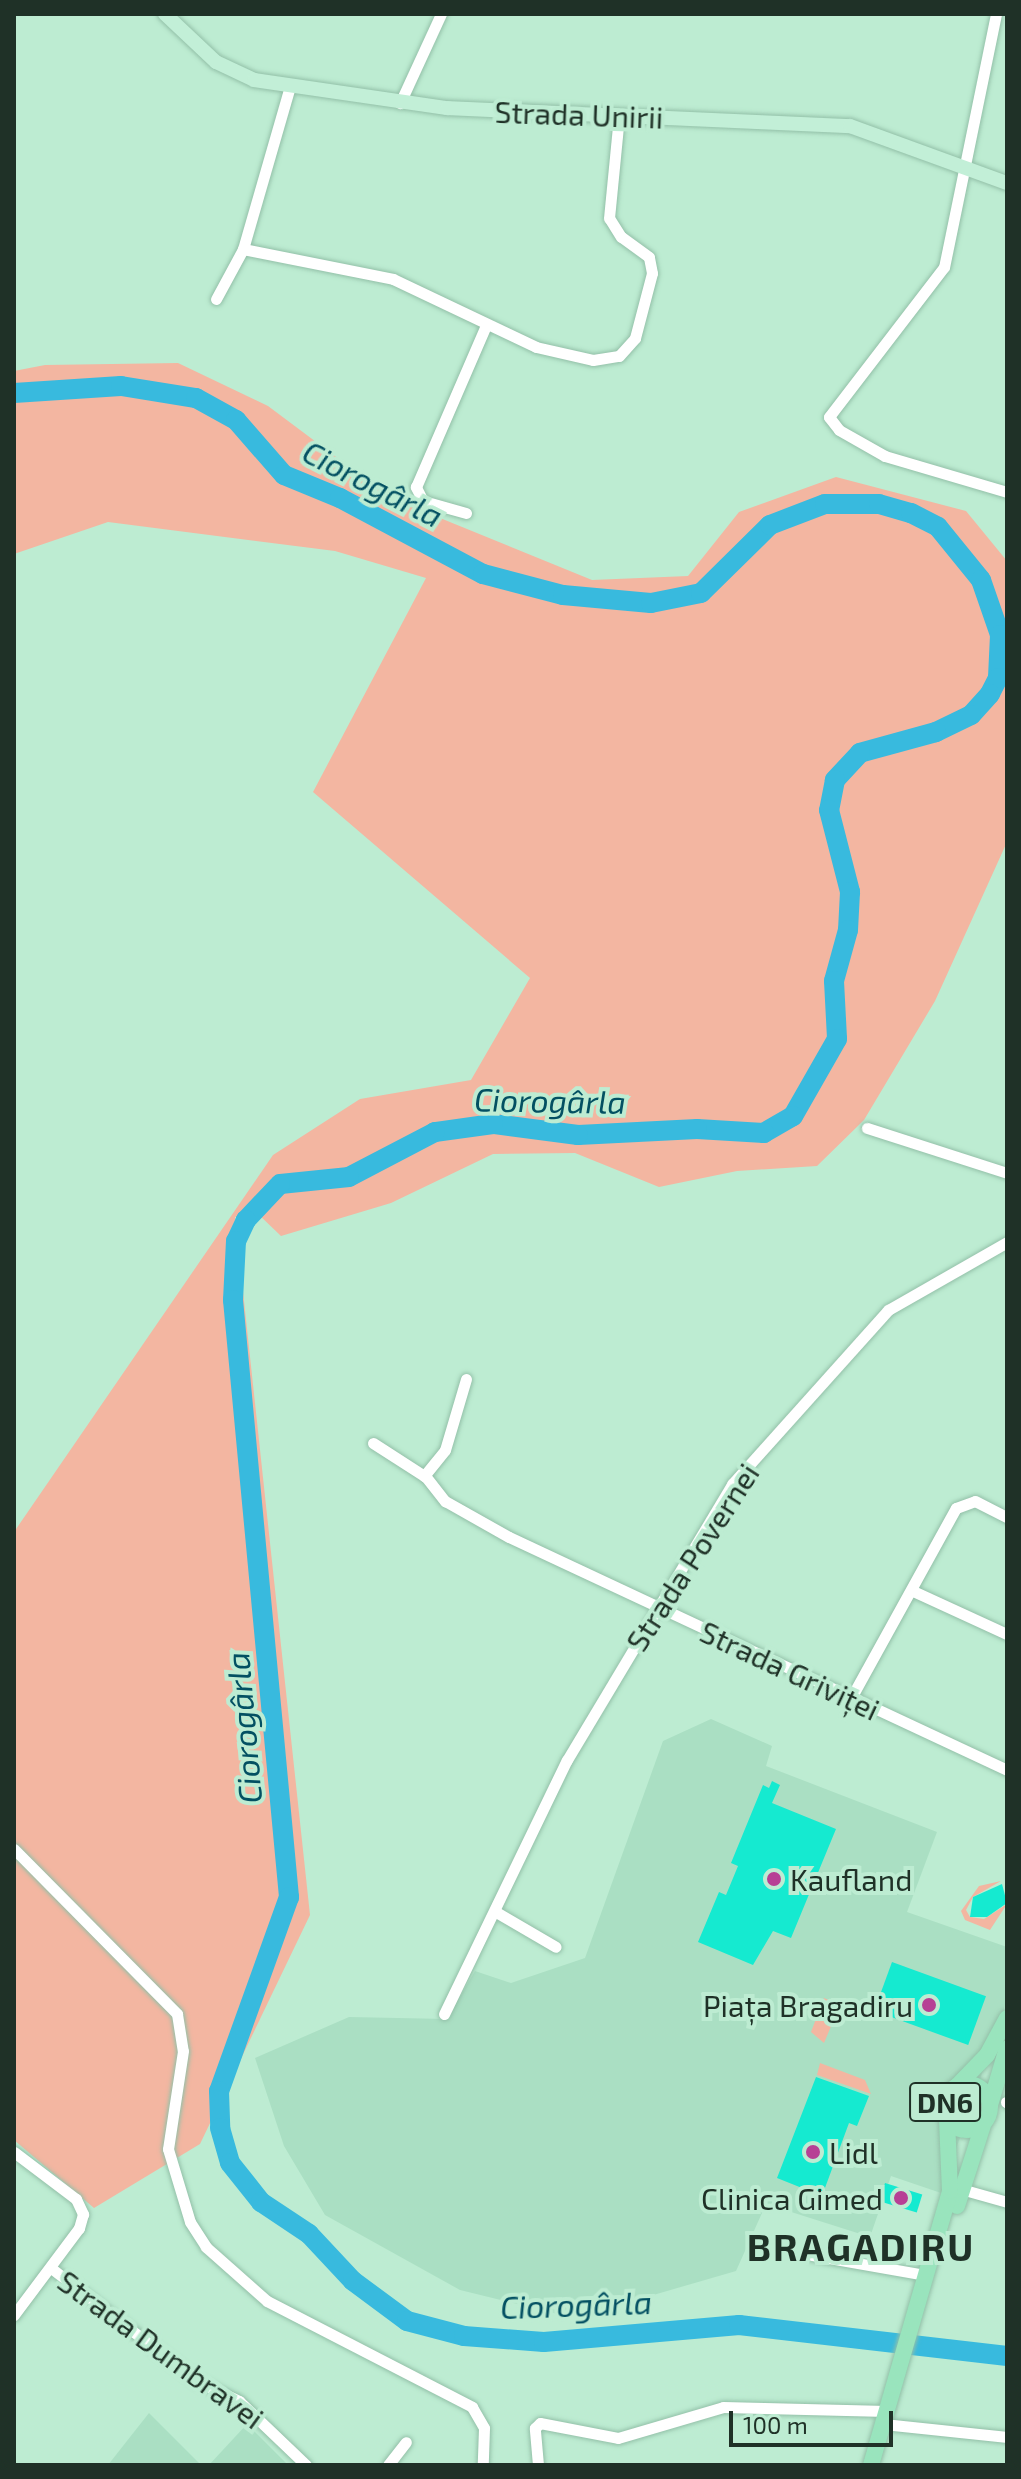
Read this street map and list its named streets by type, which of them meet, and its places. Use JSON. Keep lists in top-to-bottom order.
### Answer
{
  "streets": {
    "highway": ["DN6"],
    "main road": ["Strada Unirii"],
    "street": ["Strada Povernei", "Strada Griviței", "Strada Dumbravei"]
  },
  "crossings": [
    ["Strada Povernei", "Strada Griviței"]
  ],
  "districts": ["BRAGADIRU"],
  "water": ["Ciorogârla"],
  "places": [
    "Kaufland",
    "Piața Bragadiru",
    "Lidl",
    "Clinica Gimed"
  ],
  "scale_bar": "100 m"
}
